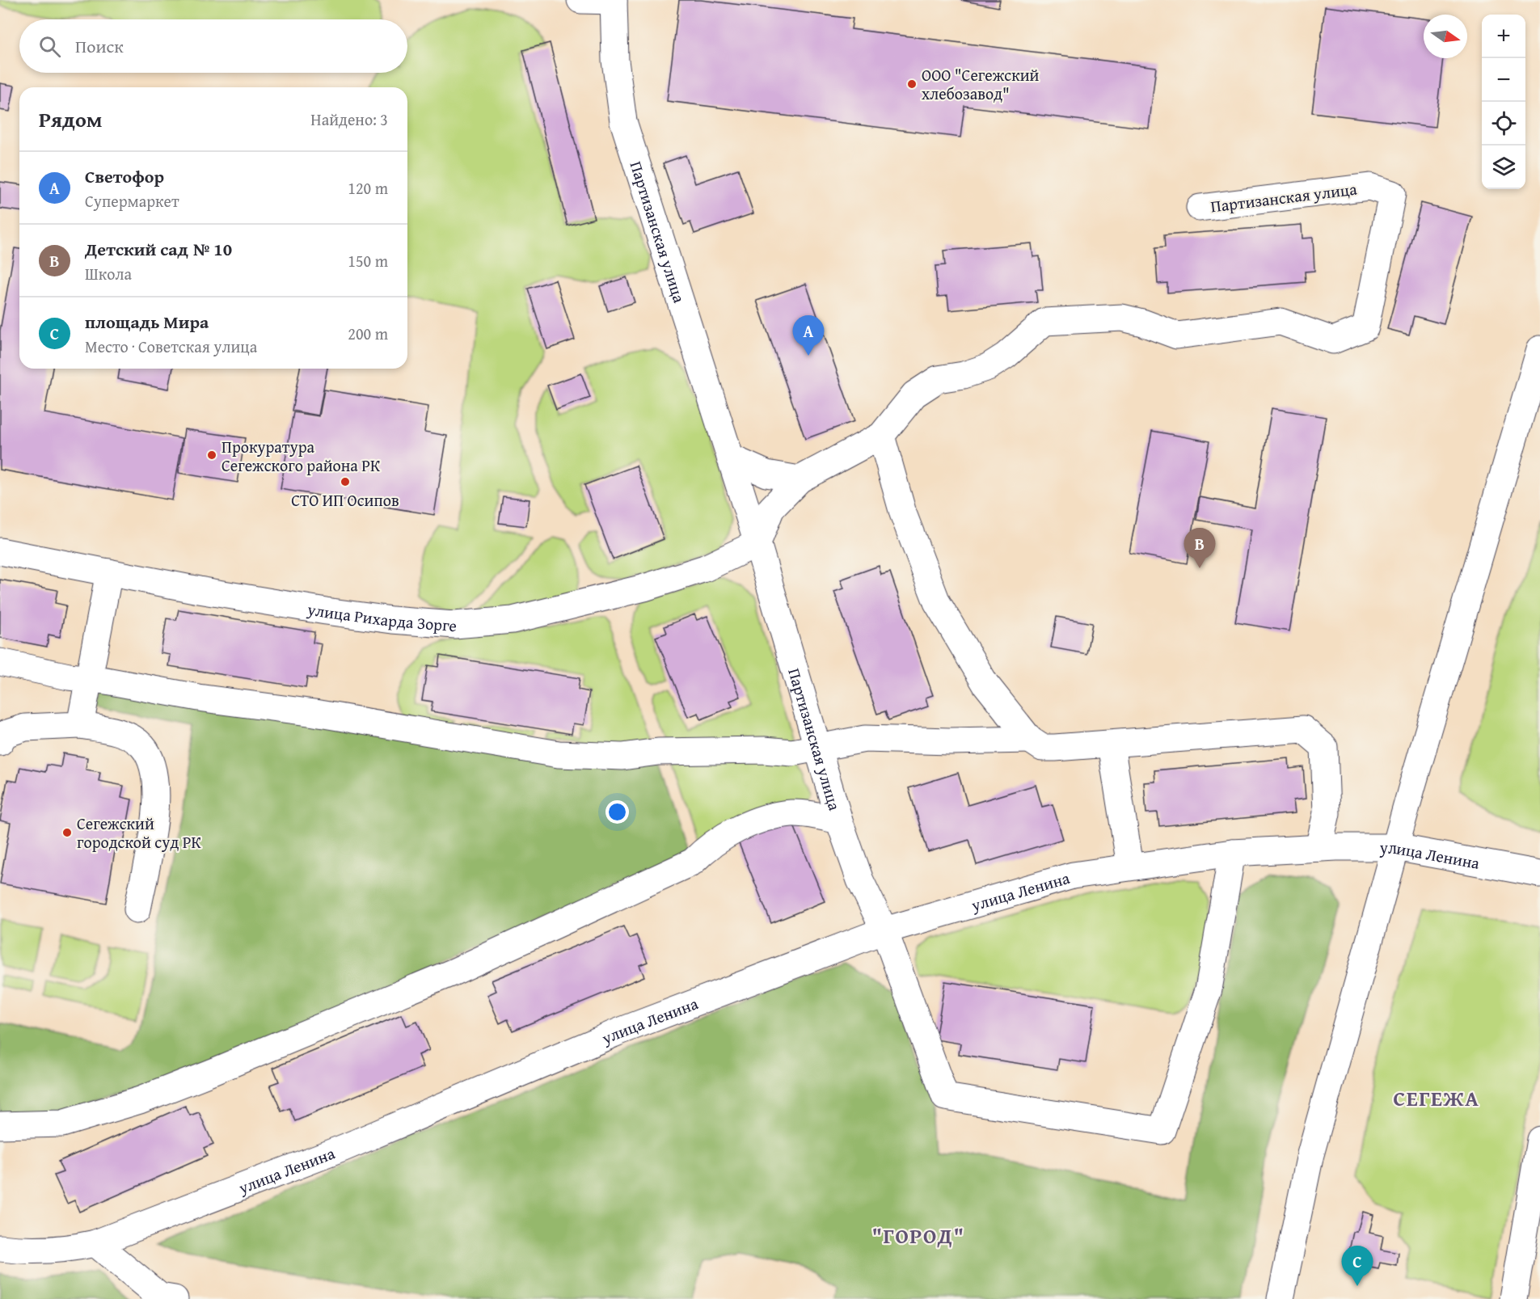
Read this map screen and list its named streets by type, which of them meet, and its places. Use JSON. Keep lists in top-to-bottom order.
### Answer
{
  "streets": {
    "street": ["Партизанская улица", "улица Рихарда Зорге", "улица Ленина"]
  },
  "crossings": [
    ["Партизанская улица", "улица Рихарда Зорге"],
    ["Партизанская улица", "улица Ленина"]
  ],
  "districts": ["СЕГЕЖА", "\"ГОРОД\""],
  "places": [
    "ООО \"Сегежский хлебозавод\"",
    "Прокуратура Сегежского района РК",
    "СТО ИП Осипов",
    "Сегежский городской суд РК"
  ],
  "north": "right",
  "page": {
    "map_buttons": ["+", "−"],
    "search": "Поиск",
    "heading": ["Рядом", "Найдено: 3"],
    "list": [
      {
        "mark": "A",
        "name": "Светофор",
        "note": "Супермаркет",
        "value": "120 m"
      },
      {
        "mark": "B",
        "name": "Детский сад № 10",
        "note": "Школа",
        "value": "150 m"
      },
      {
        "mark": "C",
        "name": "площадь Мира",
        "note": "Место · Советская улица",
        "value": "200 m"
      }
    ],
    "pins": ["A", "B", "C"]
  }
}
